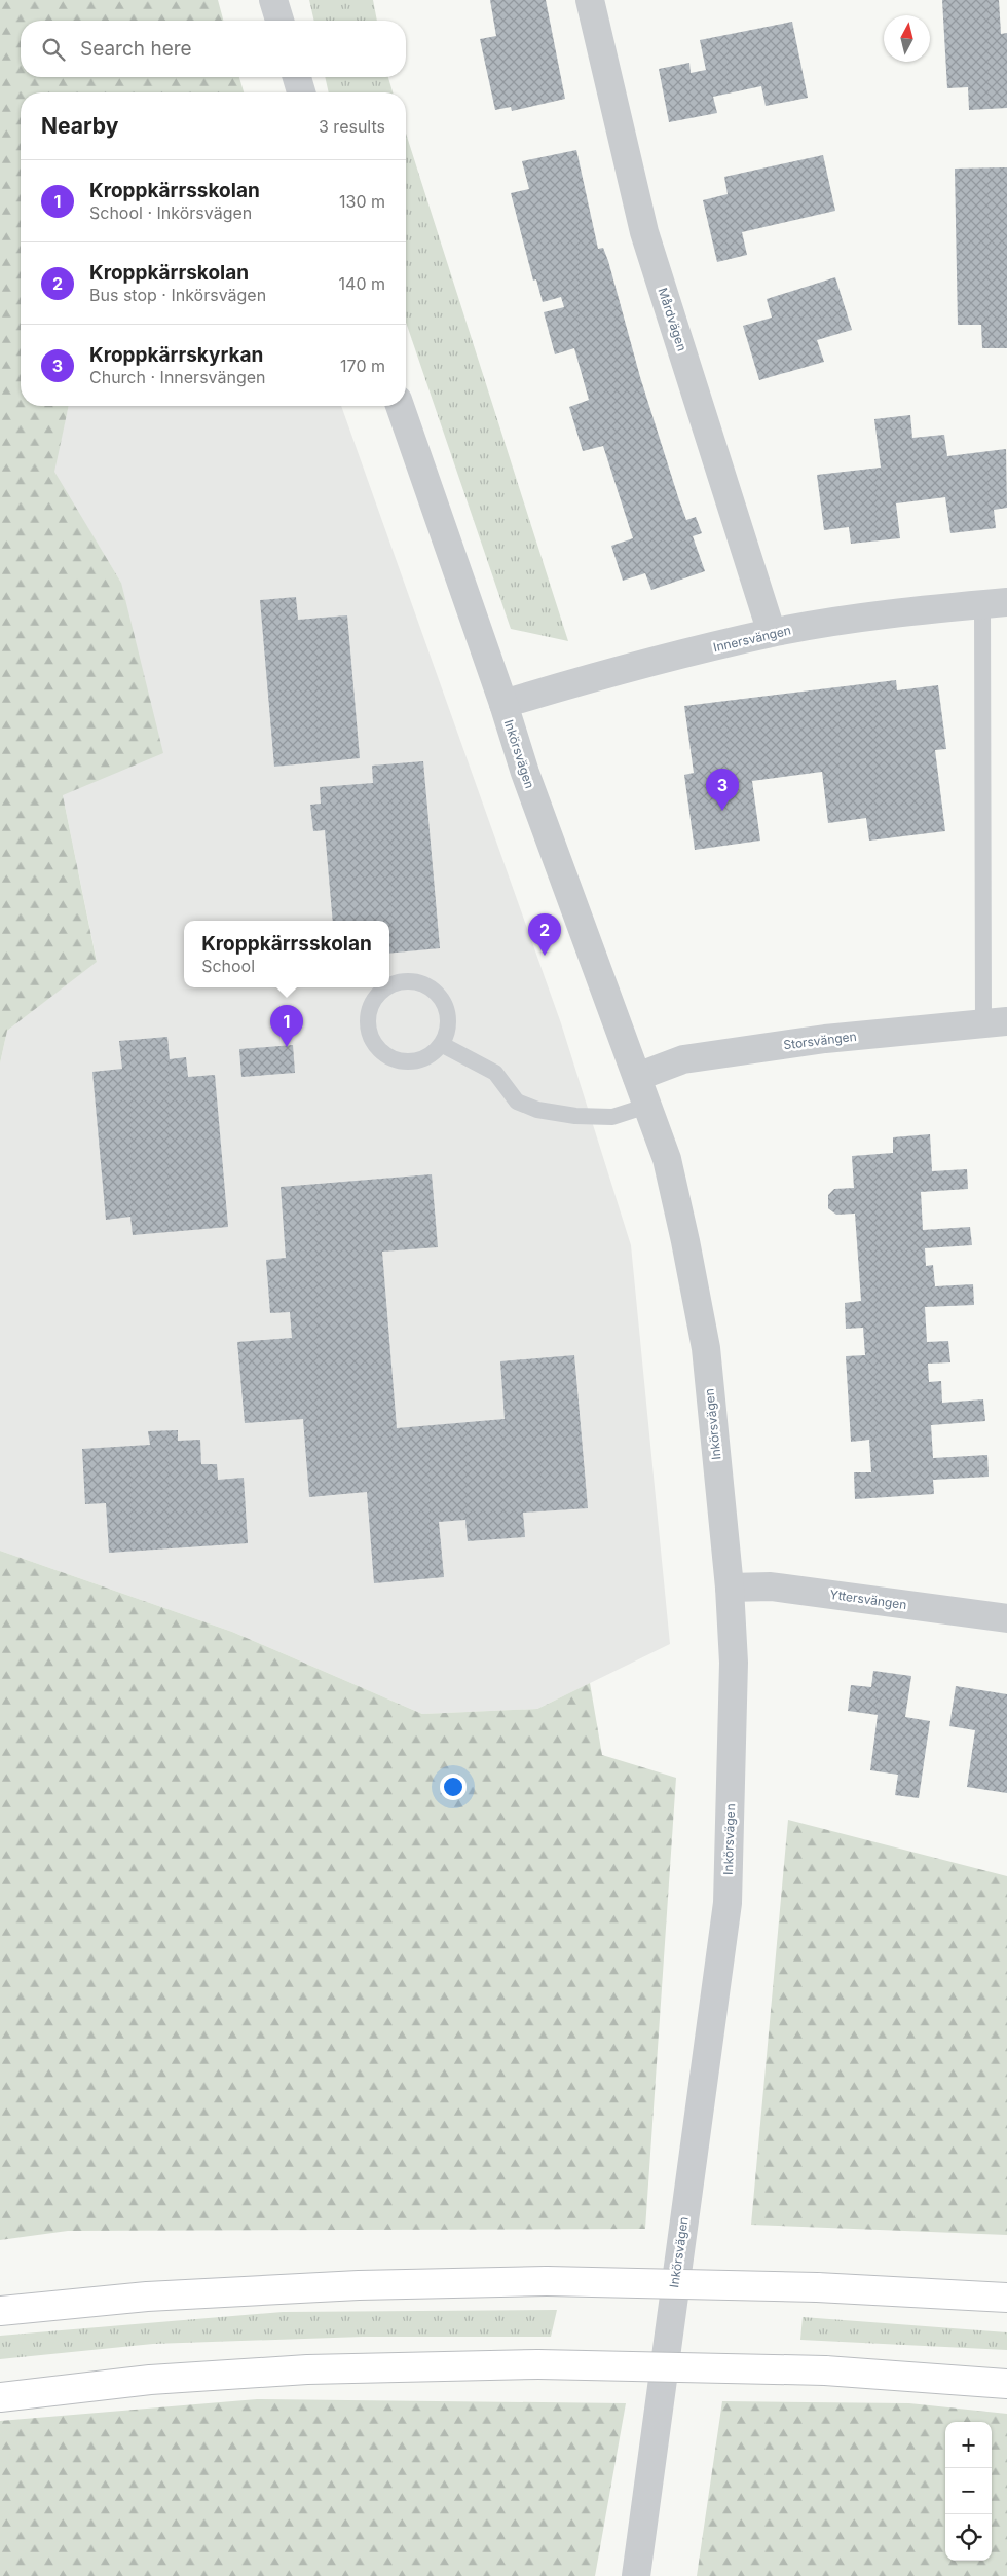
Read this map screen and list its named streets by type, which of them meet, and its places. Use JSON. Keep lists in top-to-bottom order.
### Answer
{
  "streets": {
    "street": [
      "Mårdvägen",
      "Innersvängen",
      "Inkörsvägen",
      "Storsvängen",
      "Yttersvängen"
    ]
  },
  "crossings": [
    ["Mårdvägen", "Innersvängen"],
    ["Innersvängen", "Inkörsvägen"],
    ["Inkörsvägen", "Storsvängen"],
    ["Inkörsvägen", "Yttersvängen"]
  ],
  "north": "top",
  "page": {
    "search": "Search here",
    "heading": ["Nearby", "3 results"],
    "list": [
      {
        "mark": "1",
        "name": "Kroppkärrsskolan",
        "note": "School · Inkörsvägen",
        "value": "130 m"
      },
      {
        "mark": "2",
        "name": "Kroppkärrskolan",
        "note": "Bus stop · Inkörsvägen",
        "value": "140 m"
      },
      {
        "mark": "3",
        "name": "Kroppkärrskyrkan",
        "note": "Church · Innersvängen",
        "value": "170 m"
      }
    ],
    "pins": ["3", "2", "1"],
    "popup": ["Kroppkärrsskolan", "School"],
    "map_buttons": ["+", "−"]
  }
}
